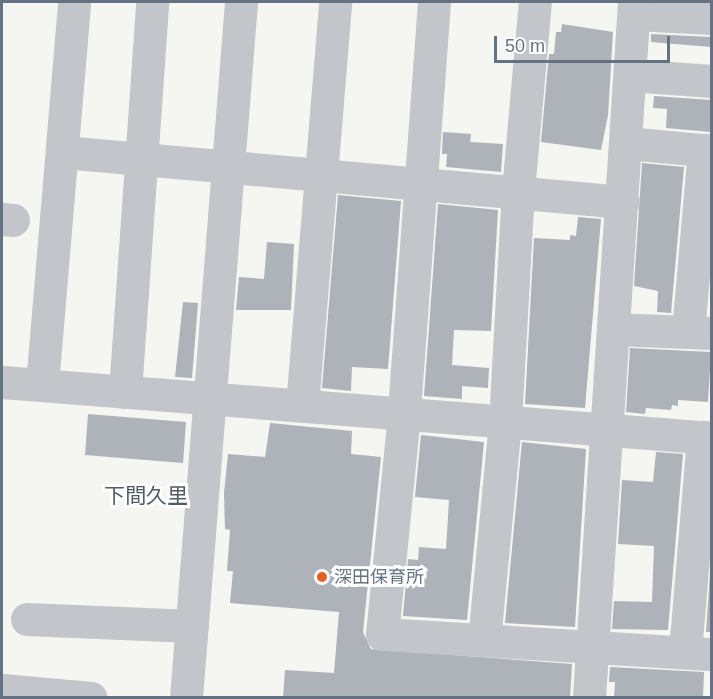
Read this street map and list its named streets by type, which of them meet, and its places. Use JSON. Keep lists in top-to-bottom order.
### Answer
{
  "districts": ["下間久里"],
  "places": ["深田保育所"],
  "scale_bar": "50 m"
}
